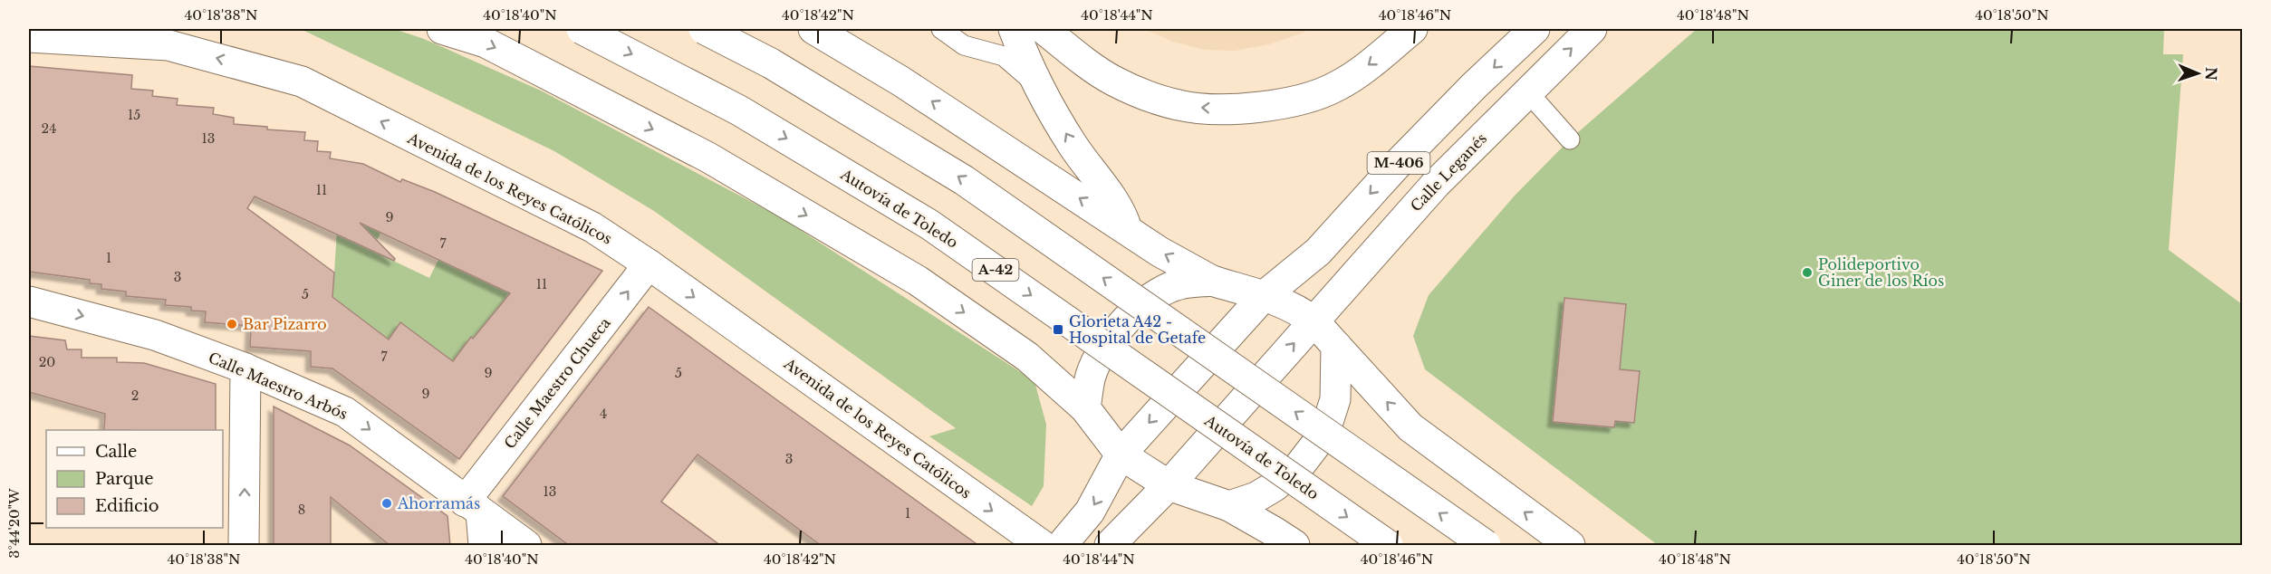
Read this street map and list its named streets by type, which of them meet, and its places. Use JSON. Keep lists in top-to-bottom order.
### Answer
{
  "streets": {
    "main road": [
      "M-406",
      "Calle Leganés",
      "Avenida de los Reyes Católicos",
      "Autovía de Toledo",
      "A-42",
      "Calle Maestro Chueca",
      "Calle Maestro Arbós"
    ]
  },
  "crossings": [
    ["Avenida de los Reyes Católicos", "Calle Maestro Chueca"],
    ["Calle Maestro Chueca", "Calle Maestro Arbós"]
  ],
  "one_way": ["Calle Maestro Chueca", "Calle Maestro Arbós"],
  "places": {
    "other": ["Polideportivo Giner de los Ríos", "Bar Pizarro", "Ahorramás"],
    "transit": ["Glorieta A42 - Hospital de Getafe"]
  },
  "house_numbers": [
    "15",
    "24",
    "13",
    "11",
    "9",
    "7",
    "1",
    "3",
    "11",
    "5",
    "7",
    "20",
    "9",
    "5",
    "9",
    "2",
    "4",
    "3",
    "13",
    "8",
    "1"
  ],
  "legend": ["Calle", "Parque", "Edificio"],
  "north": "right",
  "coordinates": [
    "40°18'38\"N",
    "40°18'40\"N",
    "40°18'42\"N",
    "40°18'44\"N",
    "40°18'46\"N",
    "40°18'48\"N",
    "40°18'50\"N",
    "3°44'20\"W"
  ]
}
